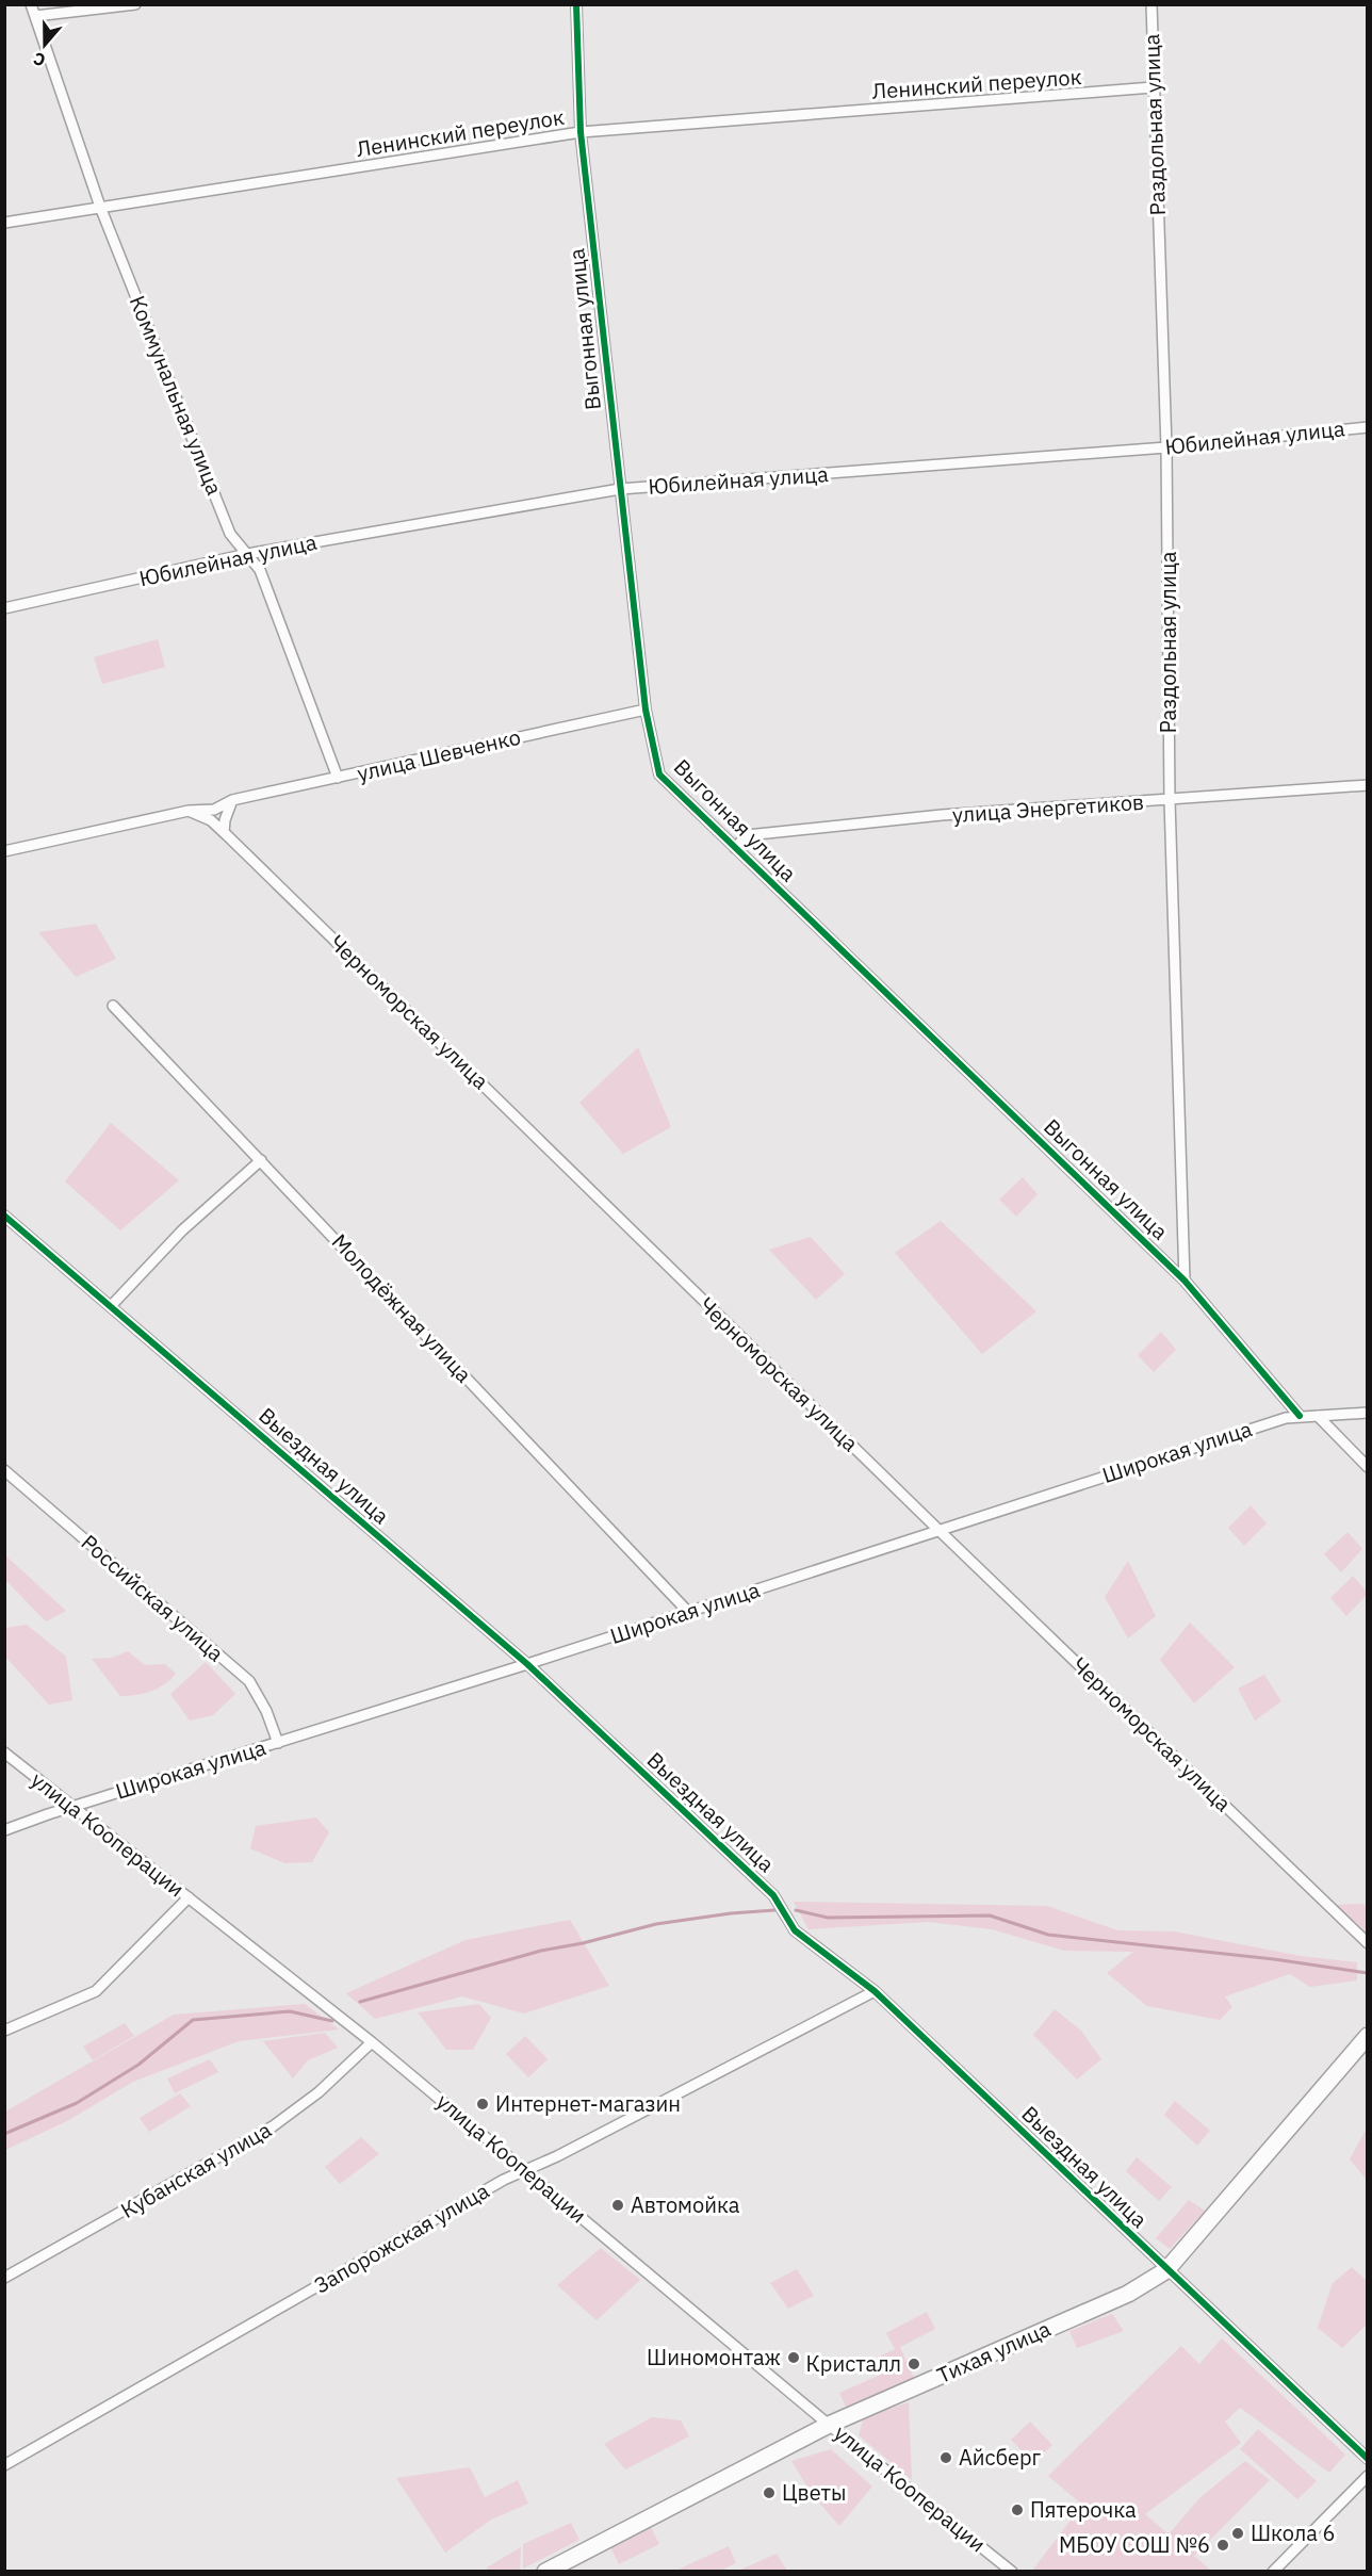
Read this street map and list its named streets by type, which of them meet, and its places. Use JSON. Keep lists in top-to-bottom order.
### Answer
{
  "streets": {
    "main road": ["Тихая улица"],
    "street": [
      "Ленинский переулок",
      "Раздольная улица",
      "Выгонная улица",
      "Коммунальная улица",
      "Юбилейная улица",
      "улица Шевченко",
      "улица Энергетиков",
      "Черноморская улица",
      "Молодёжная улица",
      "Широкая улица",
      "Выездная улица",
      "Российская улица",
      "улица Кооперации",
      "Кубанская улица",
      "Запорожская улица"
    ]
  },
  "crossings": [
    ["Ленинский переулок", "Раздольная улица"],
    ["Ленинский переулок", "Выгонная улица"],
    ["Ленинский переулок", "Коммунальная улица"],
    ["Раздольная улица", "Выгонная улица"],
    ["Раздольная улица", "Юбилейная улица"],
    ["Раздольная улица", "улица Энергетиков"],
    ["Выгонная улица", "Юбилейная улица"],
    ["Выгонная улица", "улица Шевченко"],
    ["Выгонная улица", "улица Энергетиков"],
    ["Выгонная улица", "Широкая улица"],
    ["Коммунальная улица", "Юбилейная улица"],
    ["Коммунальная улица", "улица Шевченко"],
    ["улица Шевченко", "Черноморская улица"],
    ["Черноморская улица", "Широкая улица"],
    ["Молодёжная улица", "Широкая улица"],
    ["Широкая улица", "Выездная улица"],
    ["Широкая улица", "Российская улица"],
    ["Широкая улица", "улица Кооперации"],
    ["Выездная улица", "Запорожская улица"],
    ["Выездная улица", "Тихая улица"],
    ["улица Кооперации", "Кубанская улица"],
    ["улица Кооперации", "Запорожская улица"],
    ["улица Кооперации", "Тихая улица"]
  ],
  "places": [
    "Интернет-магазин",
    "Автомойка",
    "Шиномонтаж",
    "Кристалл",
    "Айсберг",
    "Цветы",
    "Пятерочка",
    "Школа 6",
    "МБОУ СОШ №6"
  ],
  "north": "bottom"
}
